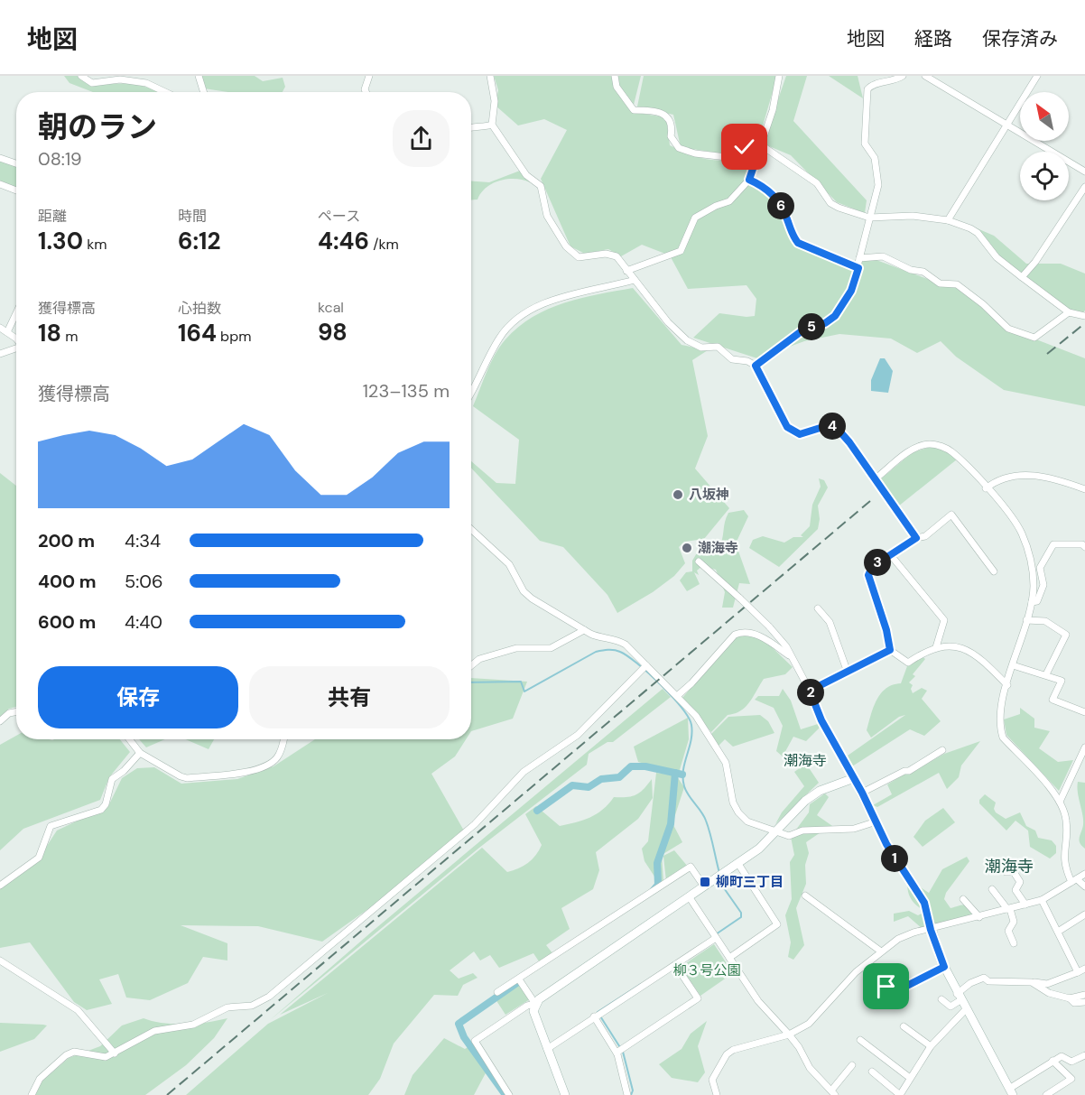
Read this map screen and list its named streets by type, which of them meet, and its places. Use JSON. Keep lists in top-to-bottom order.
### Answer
{
  "districts": ["潮海寺", "潮海寺"],
  "parks": ["柳３号公園"],
  "places": {
    "other": ["八坂神", "潮海寺"],
    "transit": ["柳町三丁目"]
  },
  "north": "top left",
  "page": {
    "header": "地図",
    "nav": ["地図", "経路", "保存済み"],
    "heading": ["朝のラン", "08:19"],
    "stats": [
      ["距離", "1.30 km"],
      ["時間", "6:12"],
      ["ペース", "4:46 /km"],
      ["獲得標高", "18 m"],
      ["心拍数", "164 bpm"],
      ["kcal", "98"]
    ],
    "pins": [
      "6",
      "5",
      "4",
      "3",
      "2",
      "1"
    ],
    "chart": ["獲得標高", "123–135 m"],
    "list": [
      {
        "name": "200 m",
        "note": "4:34"
      },
      {
        "name": "400 m",
        "note": "5:06"
      },
      {
        "name": "600 m",
        "note": "4:40"
      }
    ],
    "buttons": ["保存", "共有"]
  }
}
